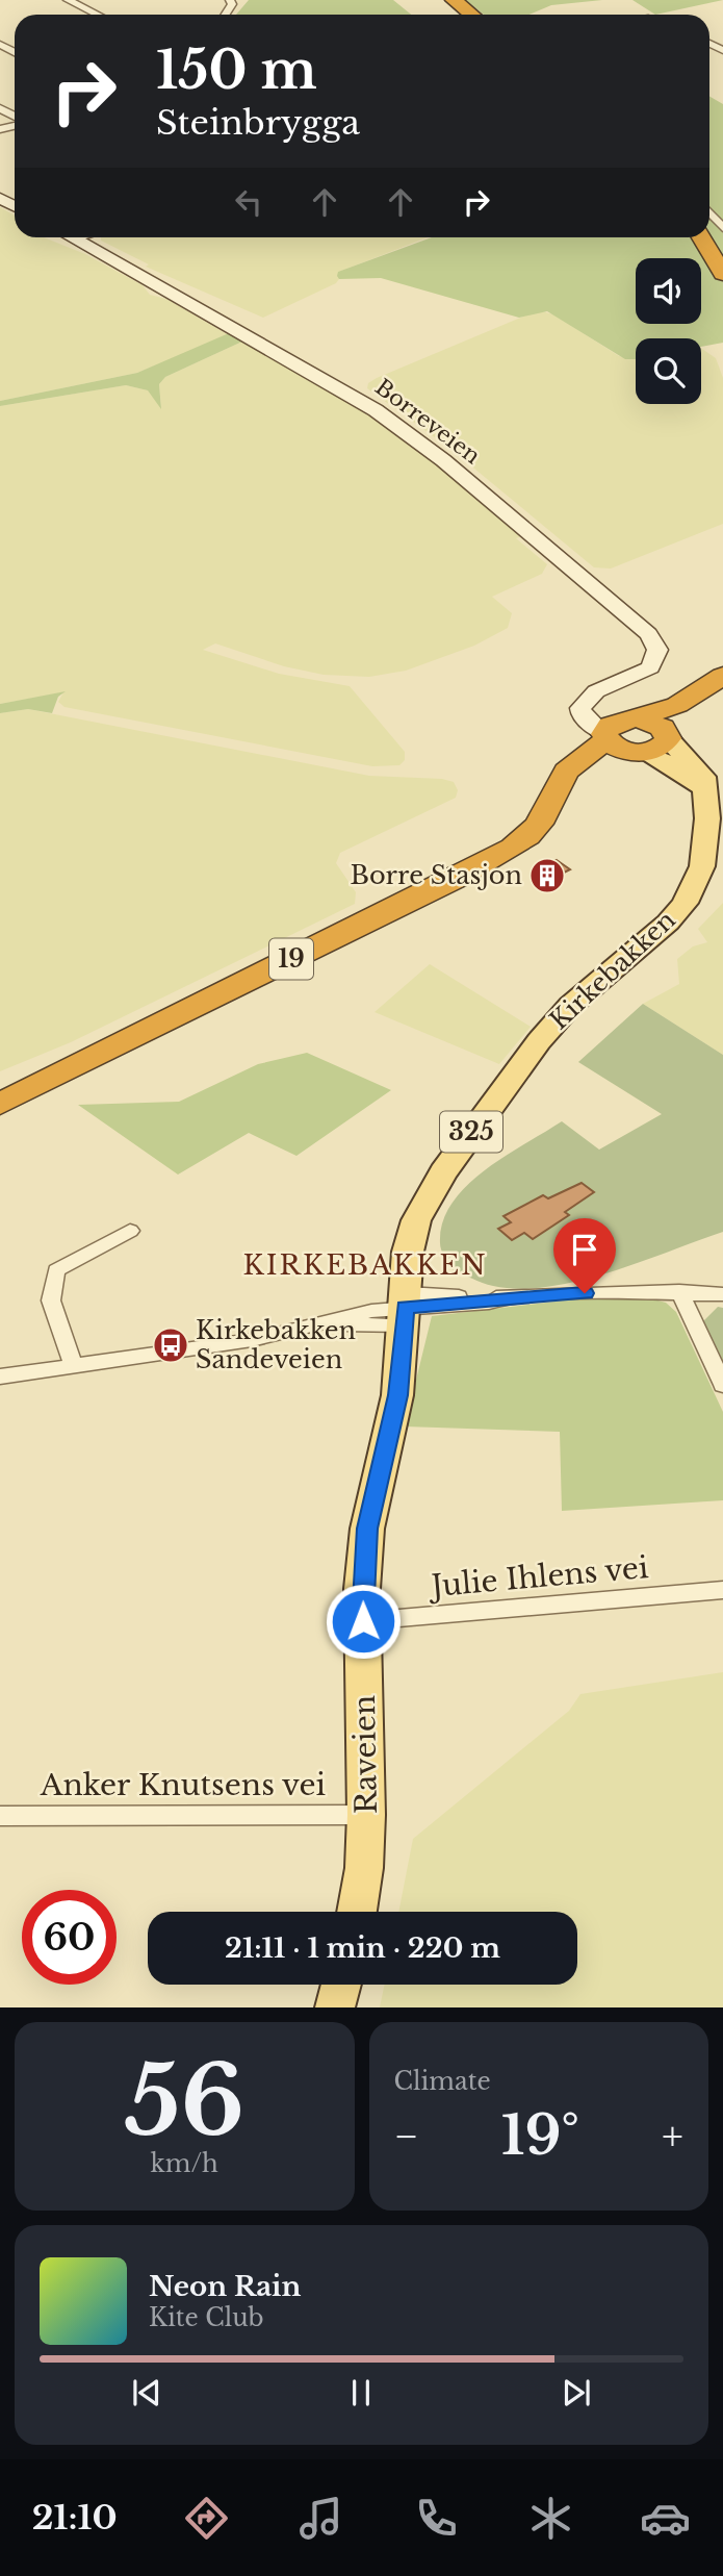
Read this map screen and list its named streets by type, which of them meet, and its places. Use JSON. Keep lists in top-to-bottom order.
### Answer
{
  "streets": {
    "highway": ["19"],
    "main road": [
      "Borreveien",
      "Kirkebakken",
      "325",
      "Raveien"
    ],
    "street": ["Julie Ihlens vei", "Anker Knutsens vei"]
  },
  "crossings": [
    ["Borreveien", "19"],
    ["19", "Kirkebakken"],
    ["Kirkebakken", "Raveien"],
    ["Julie Ihlens vei", "Raveien"],
    ["Raveien", "Anker Knutsens vei"]
  ],
  "districts": ["KIRKEBAKKEN"],
  "places": {
    "building": ["Borre Stasjon"],
    "bus stop": ["Kirkebakken Sandeveien"]
  },
  "page": {
    "turn": ["150 m", "Steinbrygga"],
    "limit": "60",
    "trip": "21:11 · 1 min · 220 m",
    "tile": [
      ["56", "km/h"],
      "Climate"
    ],
    "heat": ["−", "19°", "+"],
    "song": ["Neon Rain", "Kite Club"],
    "tabs": "21:10"
  }
}
